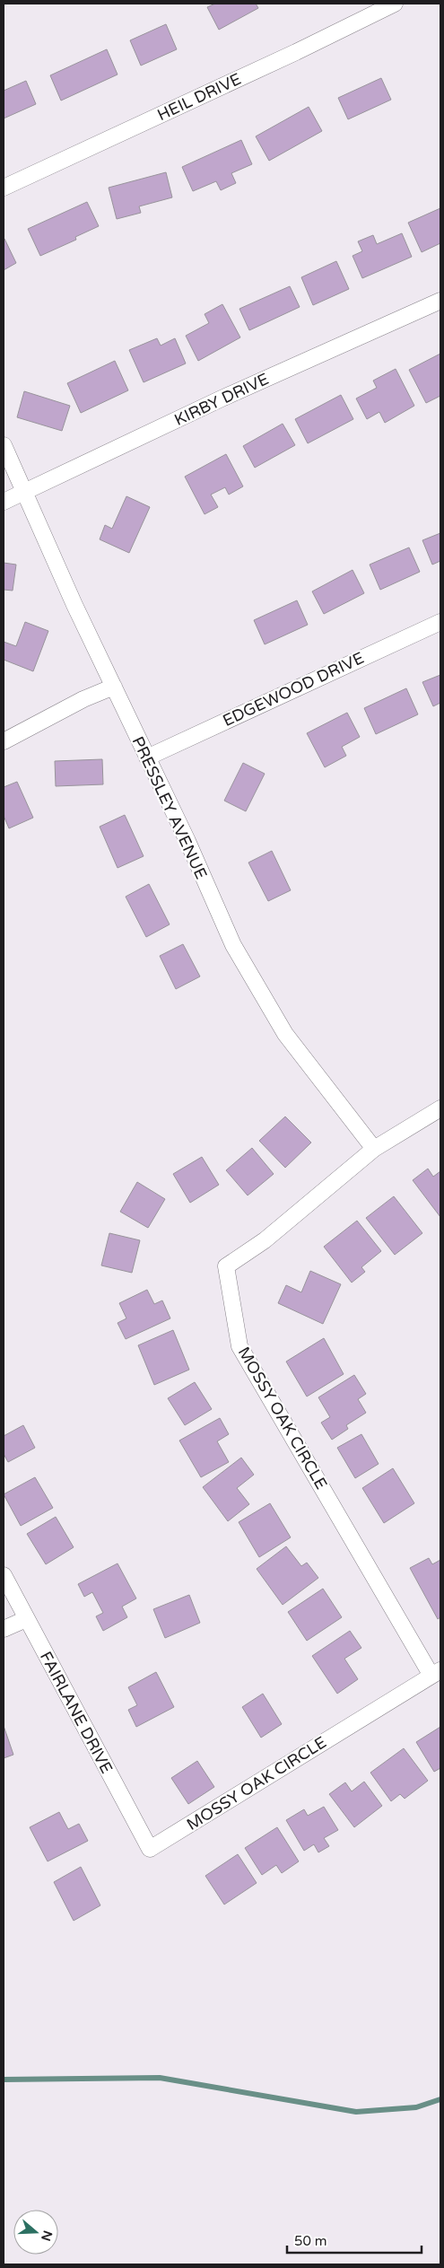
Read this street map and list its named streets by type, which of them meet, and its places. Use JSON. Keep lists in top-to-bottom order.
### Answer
{
  "streets": {
    "street": [
      "HEIL DRIVE",
      "KIRBY DRIVE",
      "EDGEWOOD DRIVE",
      "PRESSLEY AVENUE",
      "MOSSY OAK CIRCLE",
      "FAIRLANE DRIVE"
    ]
  },
  "crossings": [
    ["KIRBY DRIVE", "PRESSLEY AVENUE"],
    ["EDGEWOOD DRIVE", "PRESSLEY AVENUE"],
    ["PRESSLEY AVENUE", "MOSSY OAK CIRCLE"],
    ["MOSSY OAK CIRCLE", "FAIRLANE DRIVE"]
  ],
  "scale_bar": "50 m",
  "north": "right"
}
